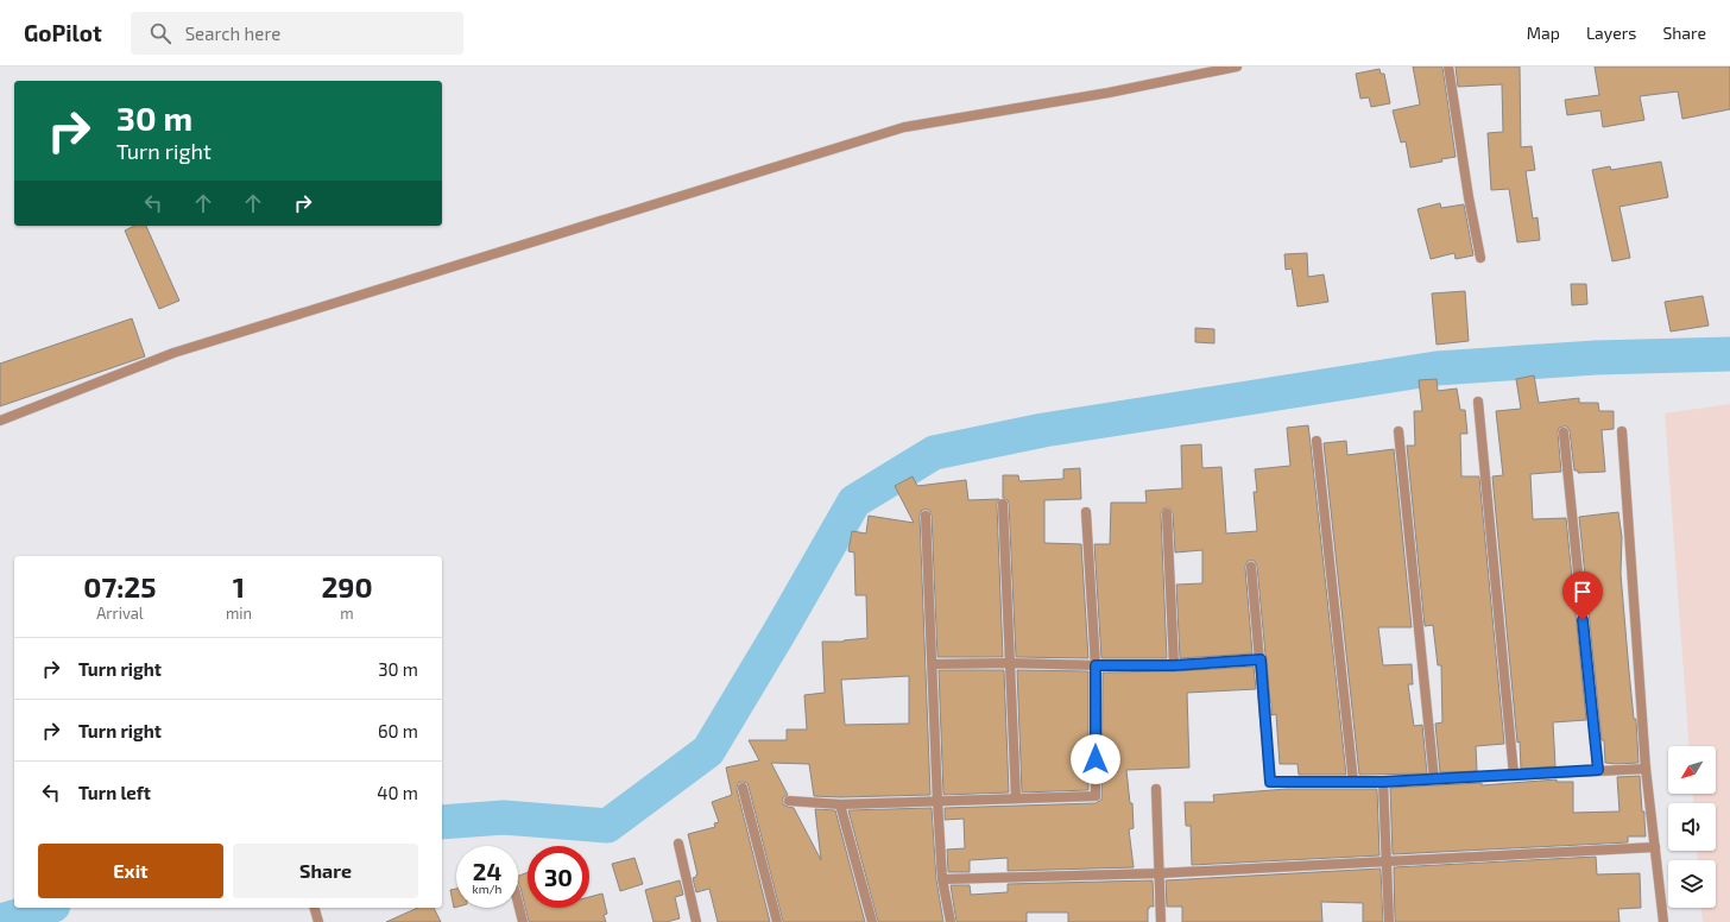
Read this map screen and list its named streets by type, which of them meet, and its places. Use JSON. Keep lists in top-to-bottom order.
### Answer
{
  "north": "bottom left",
  "page": {
    "header": "GoPilot",
    "search": "Search here",
    "nav": ["Map", "Layers", "Share"],
    "turn": ["30 m", "Turn right"],
    "eta": [
      "07:25",
      "Arrival",
      "1",
      "min",
      "290",
      "m"
    ],
    "list": [
      {
        "name": "Turn right",
        "value": "30 m"
      },
      {
        "name": "Turn right",
        "value": "60 m"
      },
      {
        "name": "Turn left",
        "value": "40 m"
      }
    ],
    "buttons": ["Exit", "Share"],
    "speed": "24 km/h",
    "limit": "30"
  }
}
